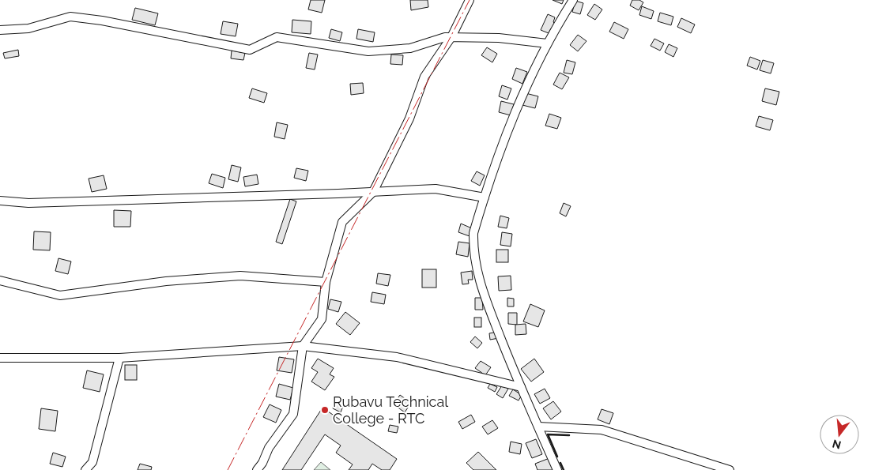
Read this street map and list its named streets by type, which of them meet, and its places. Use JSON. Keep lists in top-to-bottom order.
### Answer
{
  "places": ["Rubavu Technical College - RTC"],
  "north": "bottom"
}
